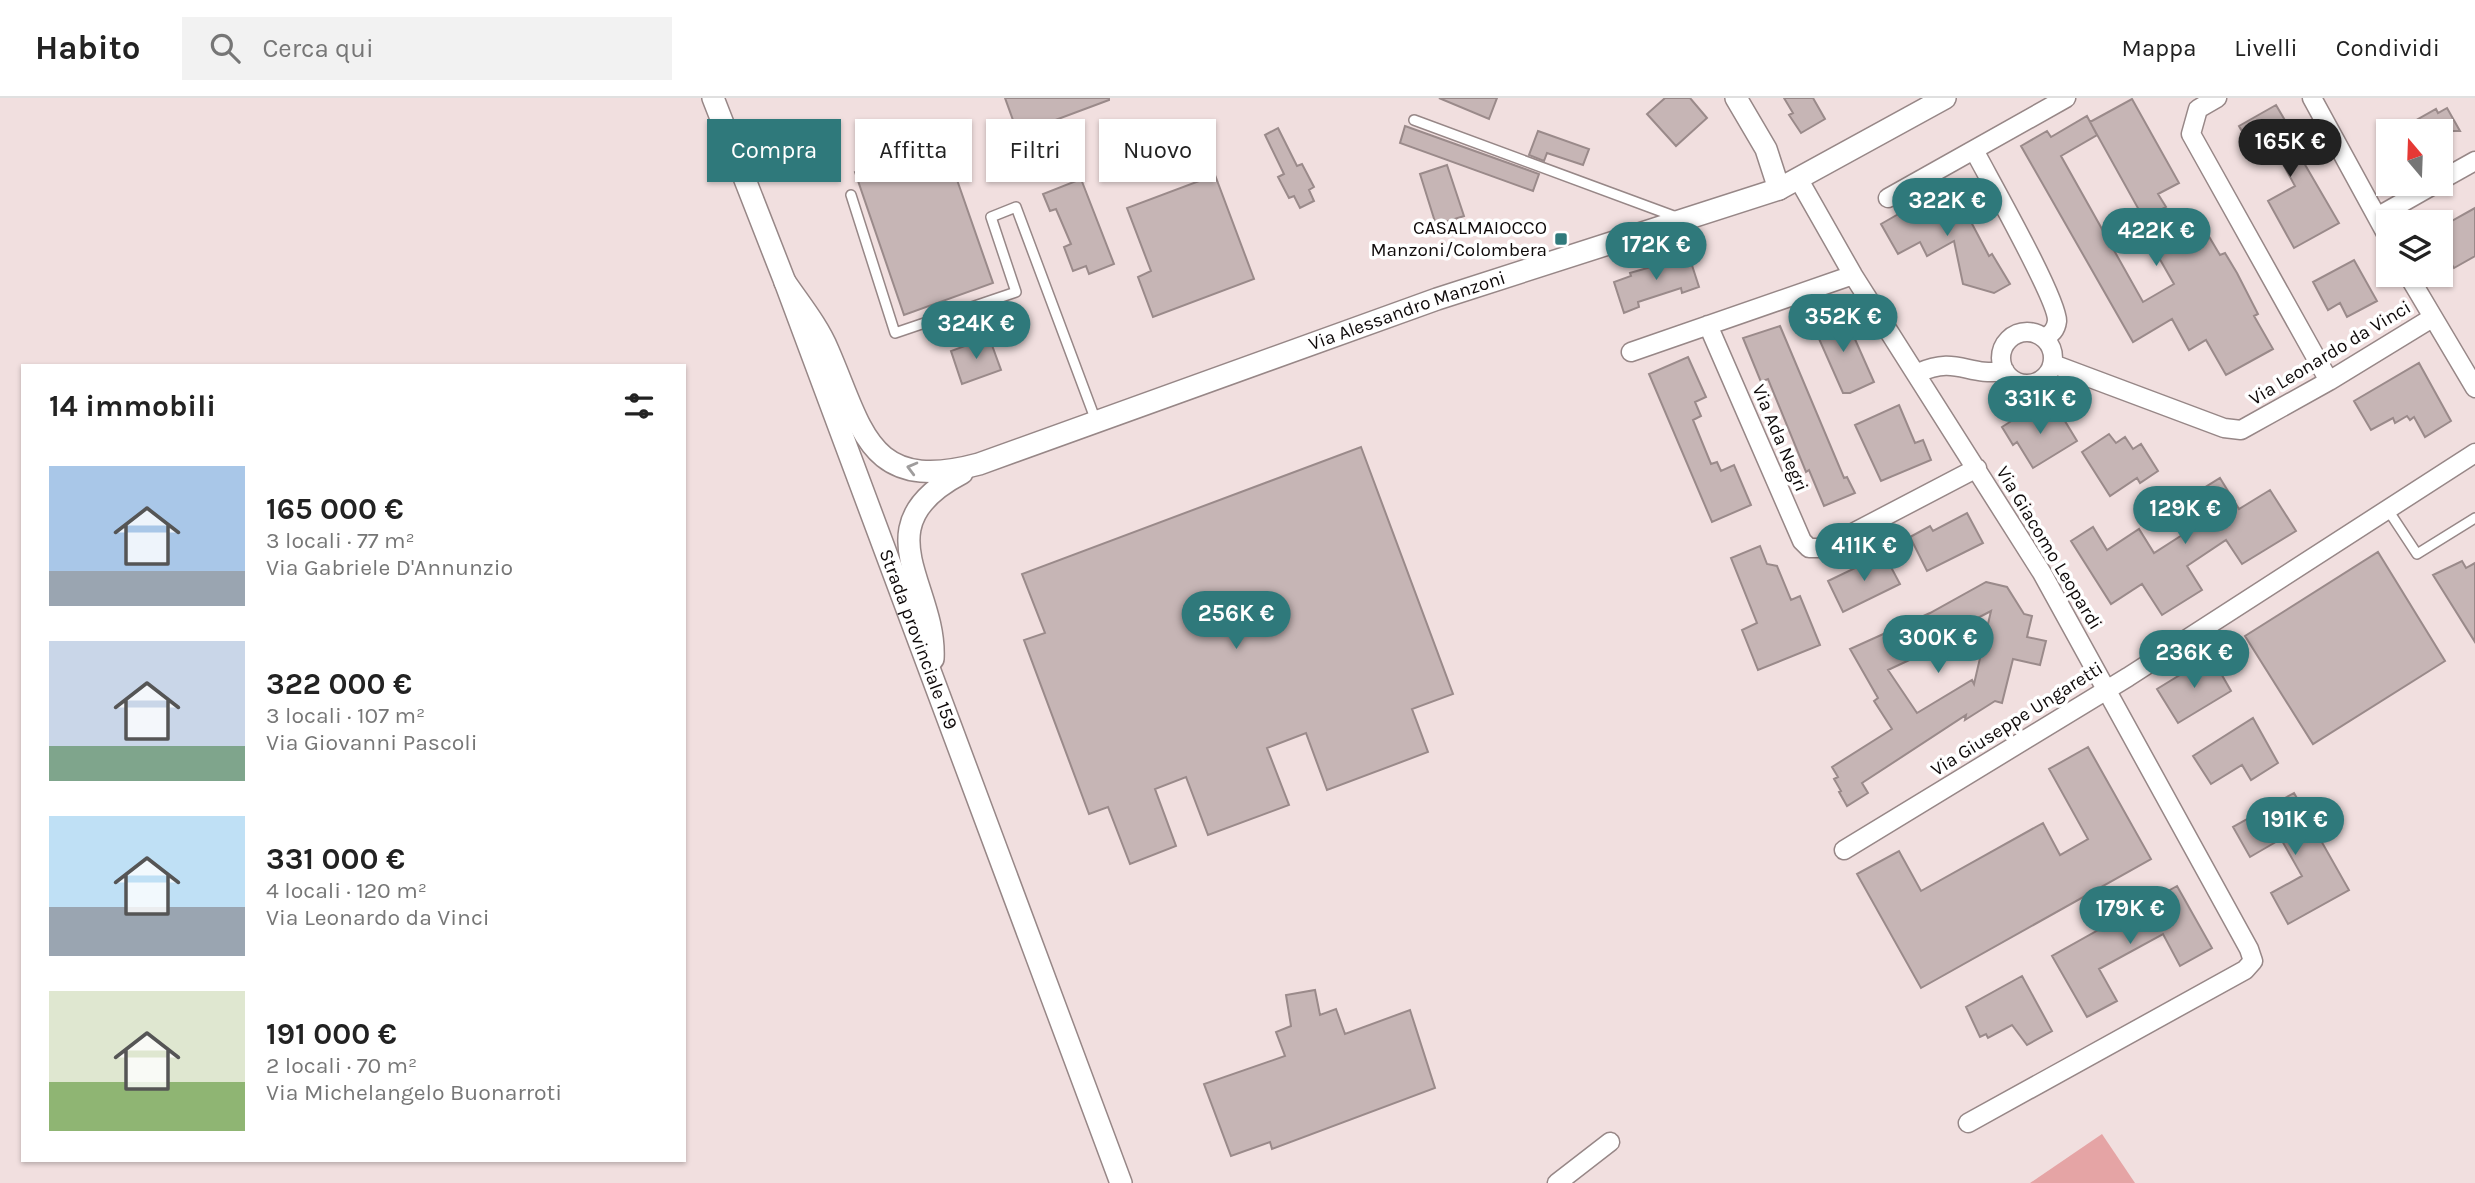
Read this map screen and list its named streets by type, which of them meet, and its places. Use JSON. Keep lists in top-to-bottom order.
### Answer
{
  "streets": {
    "street": [
      "Via Alessandro Manzoni",
      "Via Leonardo da Vinci",
      "Via Ada Negri",
      "Via Giacomo Leopardi",
      "Strada provinciale 159",
      "Via Giuseppe Ungaretti"
    ]
  },
  "crossings": [
    ["Via Alessandro Manzoni", "Via Giacomo Leopardi"],
    ["Via Ada Negri", "Via Giacomo Leopardi"],
    ["Via Giacomo Leopardi", "Via Giuseppe Ungaretti"]
  ],
  "places": {
    "transit": ["CASALMAIOCCO Manzoni/Colombera"]
  },
  "north": "top",
  "page": {
    "header": "Habito",
    "search": "Cerca qui",
    "nav": ["Mappa", "Livelli", "Condividi"],
    "price": [
      "165K €",
      "322K €",
      "422K €",
      "172K €",
      "352K €",
      "324K €",
      "331K €",
      "129K €",
      "411K €",
      "256K €",
      "300K €",
      "236K €",
      "191K €",
      "179K €"
    ],
    "chip": [
      "Compra",
      "Affitta",
      "Filtri",
      "Nuovo"
    ],
    "heading": "14 immobili",
    "list": [
      {
        "name": "165 000 €",
        "note": "3 locali · 77 m² · Via Gabriele D'Annunzio"
      },
      {
        "name": "322 000 €",
        "note": "3 locali · 107 m² · Via Giovanni Pascoli"
      },
      {
        "name": "331 000 €",
        "note": "4 locali · 120 m² · Via Leonardo da Vinci"
      },
      {
        "name": "191 000 €",
        "note": "2 locali · 70 m² · Via Michelangelo Buonarroti"
      }
    ]
  }
}
